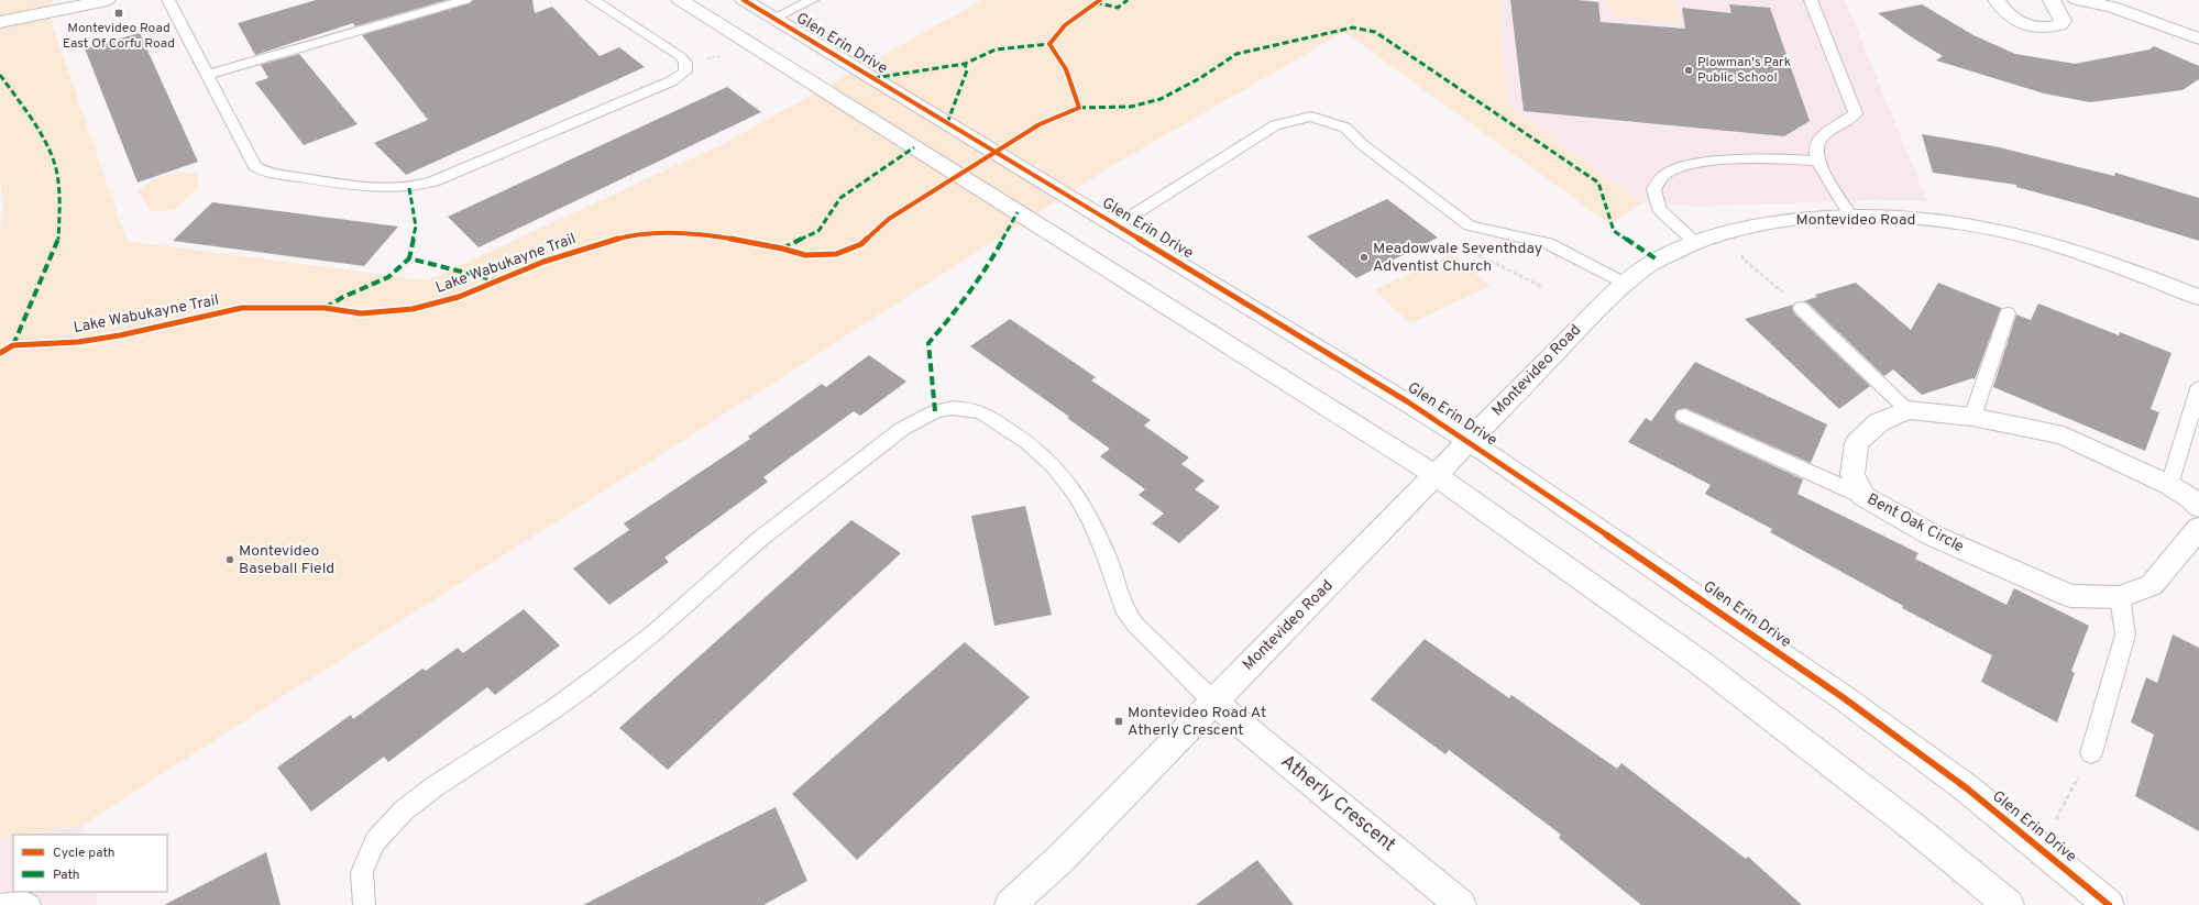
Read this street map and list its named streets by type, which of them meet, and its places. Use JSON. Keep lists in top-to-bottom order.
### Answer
{
  "streets": {
    "street": [
      "Glen Erin Drive",
      "Montevideo Road",
      "Bent Oak Circle",
      "Atherly Crescent"
    ],
    "cycle path": ["Lake Wabukayne Trail"]
  },
  "crossings": [
    ["Glen Erin Drive", "Montevideo Road"],
    ["Montevideo Road", "Atherly Crescent"]
  ],
  "places": {
    "transit": ["Montevideo Road East Of Corfu Road", "Montevideo Road At Atherly Crescent"],
    "other": ["Plowman's Park Public School", "Meadowvale Seventhday Adventist Church", "Montevideo Baseball Field"]
  },
  "legend": ["Cycle path", "Path"]
}
